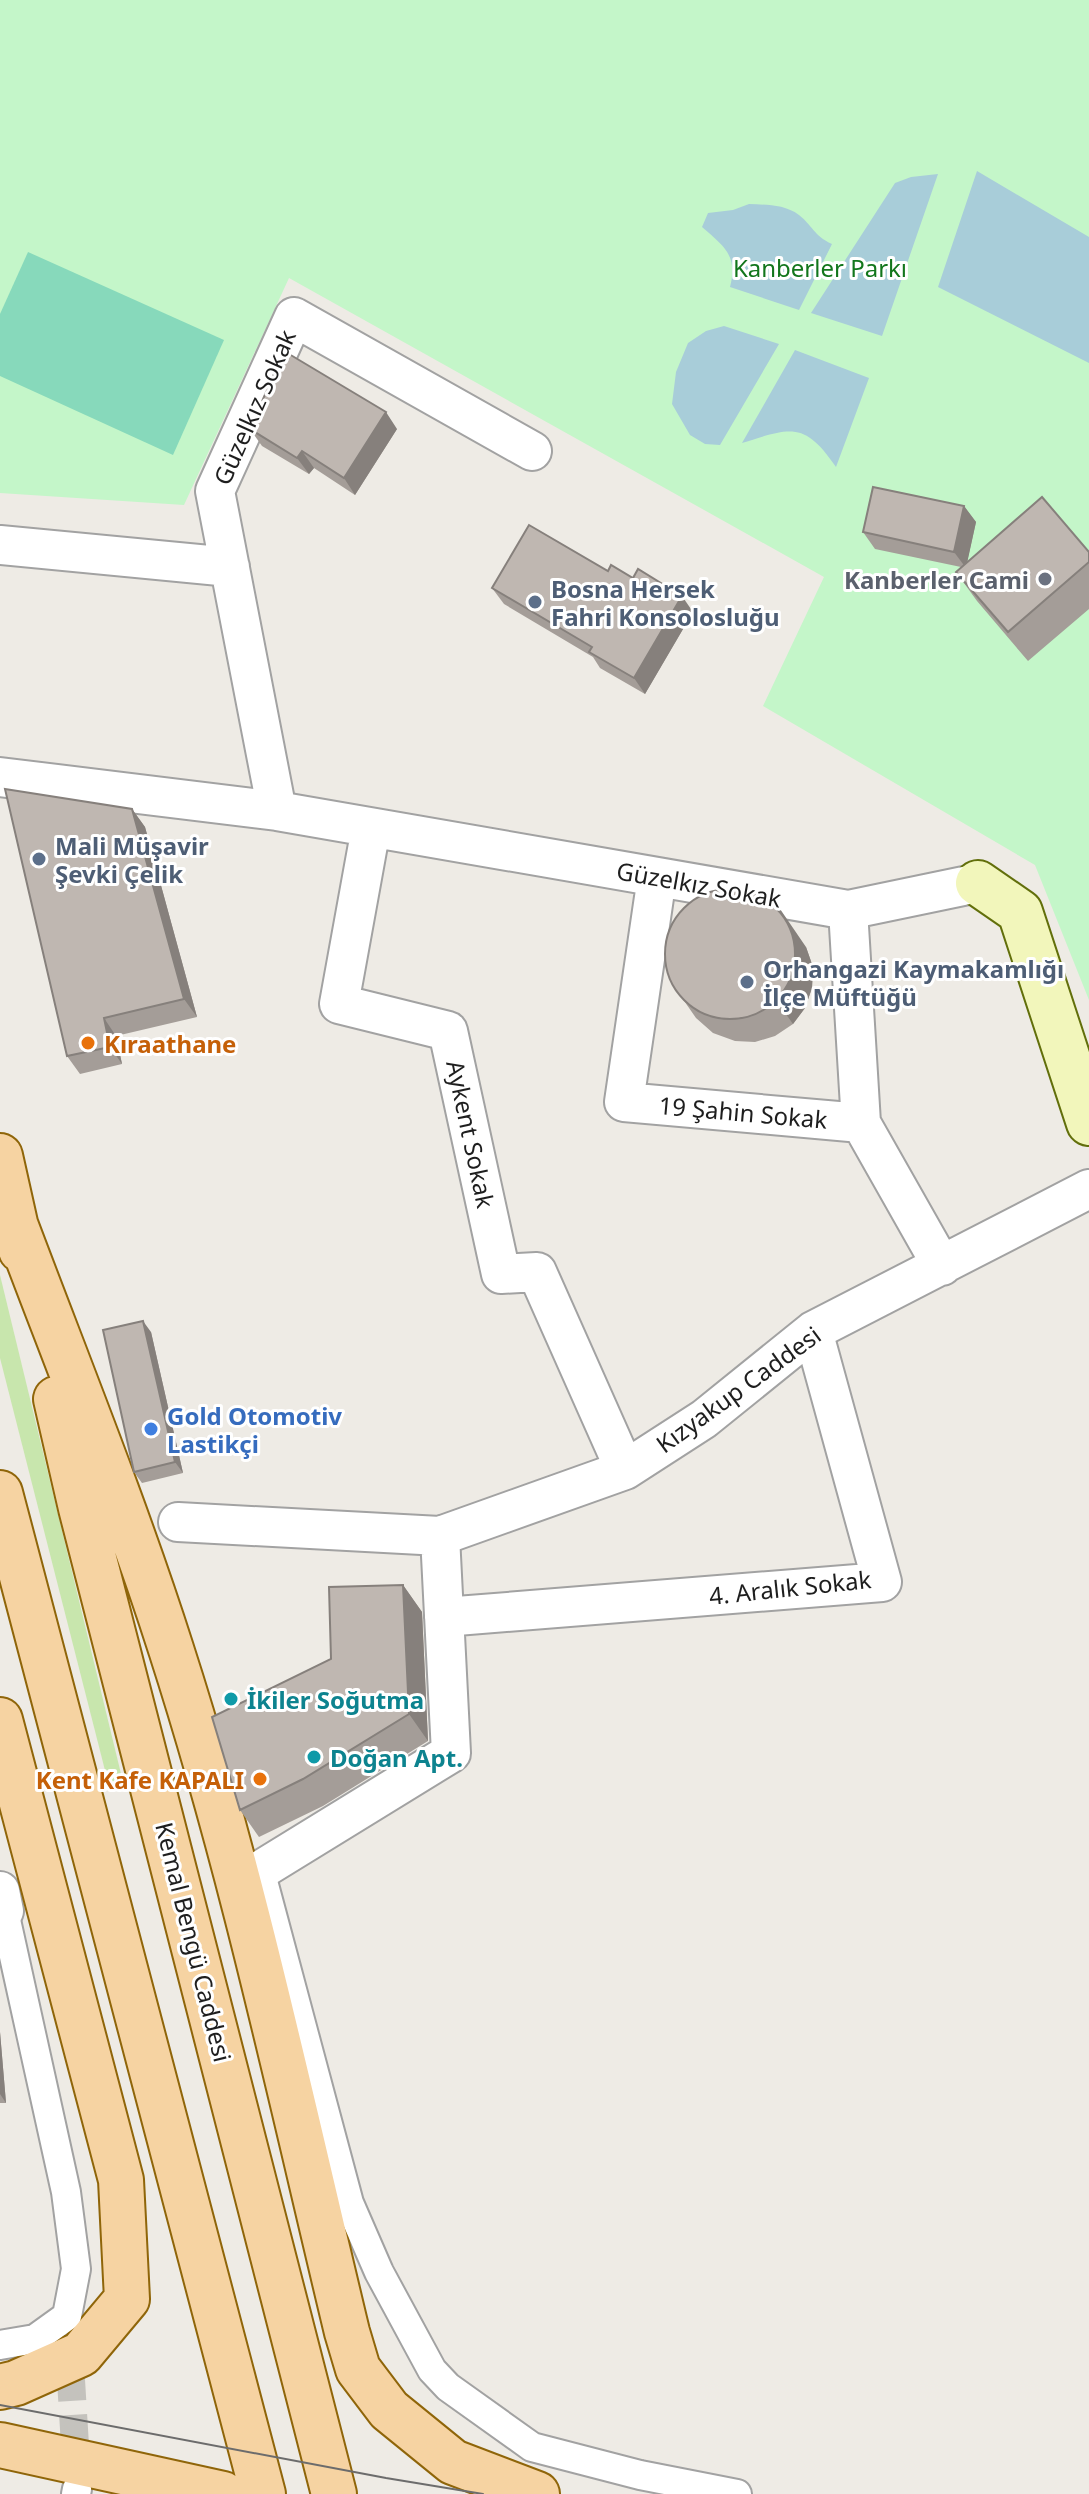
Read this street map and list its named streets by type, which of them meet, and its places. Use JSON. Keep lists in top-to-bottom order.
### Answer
{
  "streets": {
    "main road": ["Kemal Bengü Caddesi"],
    "street": [
      "Güzelkız Sokak",
      "19 Şahin Sokak",
      "Aykent Sokak",
      "Kızyakup Caddesi",
      "4. Aralık Sokak"
    ]
  },
  "crossings": [
    ["Güzelkız Sokak", "19 Şahin Sokak"],
    ["Güzelkız Sokak", "Aykent Sokak"],
    ["19 Şahin Sokak", "Kızyakup Caddesi"],
    ["Aykent Sokak", "Kızyakup Caddesi"],
    ["Kızyakup Caddesi", "4. Aralık Sokak"]
  ],
  "parks": ["Kanberler Parkı"],
  "places": [
    "Kanberler Cami",
    "Bosna Hersek Fahri Konsolosluğu",
    "Mali Müşavir Şevki Çelik",
    "Orhangazi Kaymakamlığı İlçe Müftüğü",
    "Kıraathane",
    "Gold Otomotiv Lastikçi",
    "İkiler Soğutma",
    "Doğan Apt.",
    "Kent Kafe KAPALI"
  ]
}
